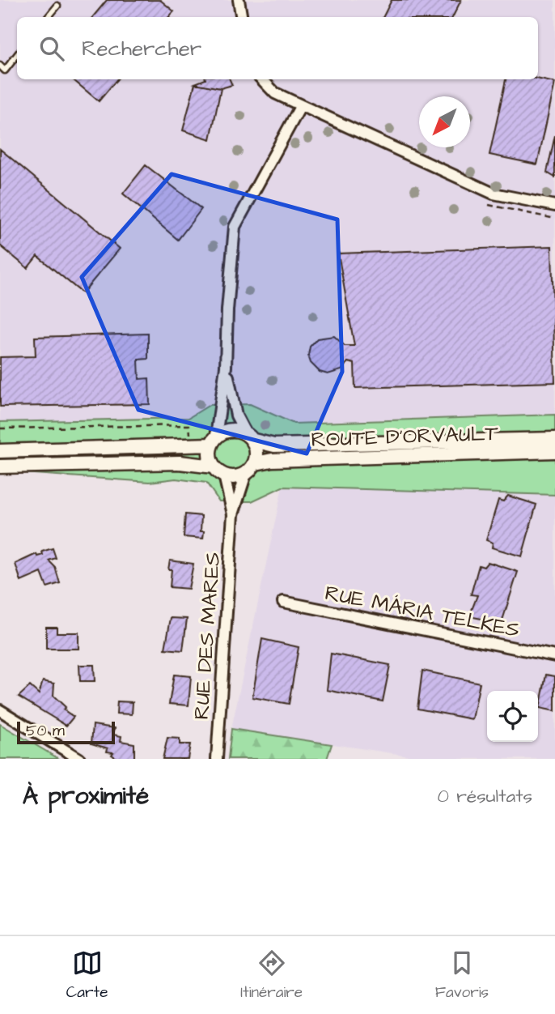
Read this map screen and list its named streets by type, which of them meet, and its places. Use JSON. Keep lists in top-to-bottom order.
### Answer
{
  "streets": {
    "street": ["ROUTE D'ORVAULT", "RUE MÁRIA TELKES", "RUE DES MARES"]
  },
  "crossings": [
    ["ROUTE D'ORVAULT", "RUE DES MARES"]
  ],
  "scale_bar": "50 m",
  "north": "bottom left",
  "page": {
    "search": "Rechercher",
    "scale": "50 m",
    "heading": ["À proximité", "0 résultats"],
    "nav": ["Carte", "Itinéraire", "Favoris"]
  }
}
